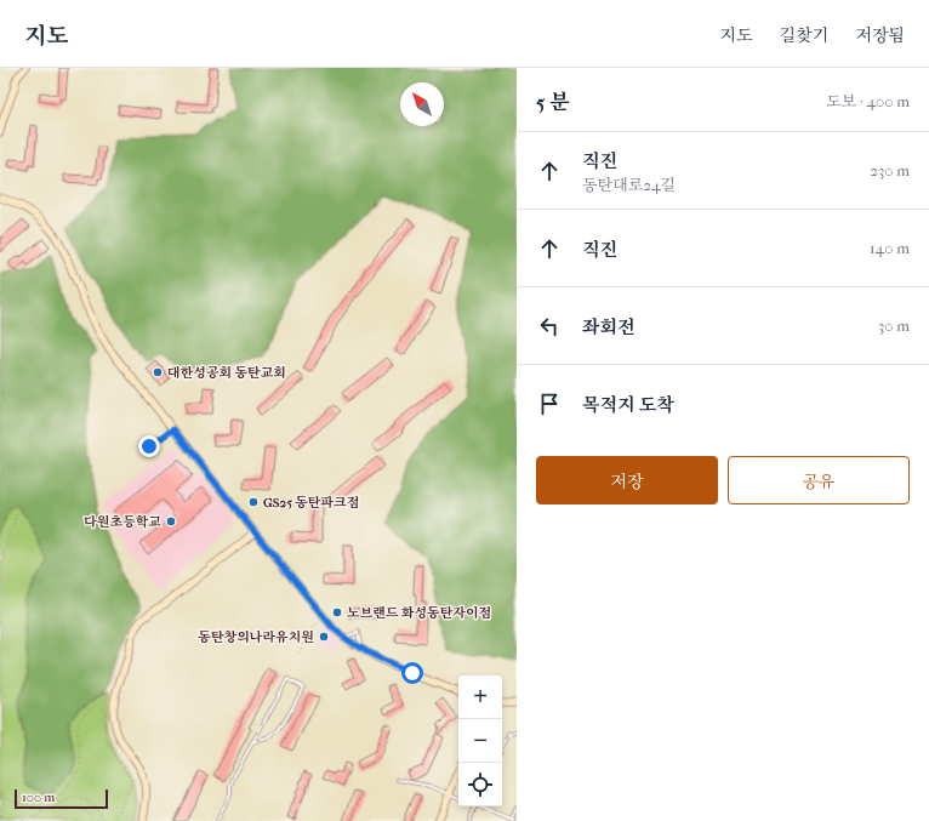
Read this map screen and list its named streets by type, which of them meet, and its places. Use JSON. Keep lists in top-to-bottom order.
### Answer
{
  "places": [
    "대한성공회 동탄교회",
    "GS25 동탄파크점",
    "다원초등학교",
    "노브랜드 화성동탄자이점",
    "동탄창의나라유치원"
  ],
  "scale_bar": "100 m",
  "north": "top left",
  "page": {
    "header": "지도",
    "nav": ["지도", "길찾기", "저장됨"],
    "heading": ["5 분", "도보 · 400 m"],
    "list": [
      ["직진", "동탄대로24길", "230 m"],
      ["직진", "140 m"],
      ["좌회전", "30 m"],
      "목적지 도착"
    ],
    "buttons": ["저장", "공유"],
    "map_buttons": ["+", "−"],
    "scale": "100 m"
  }
}
